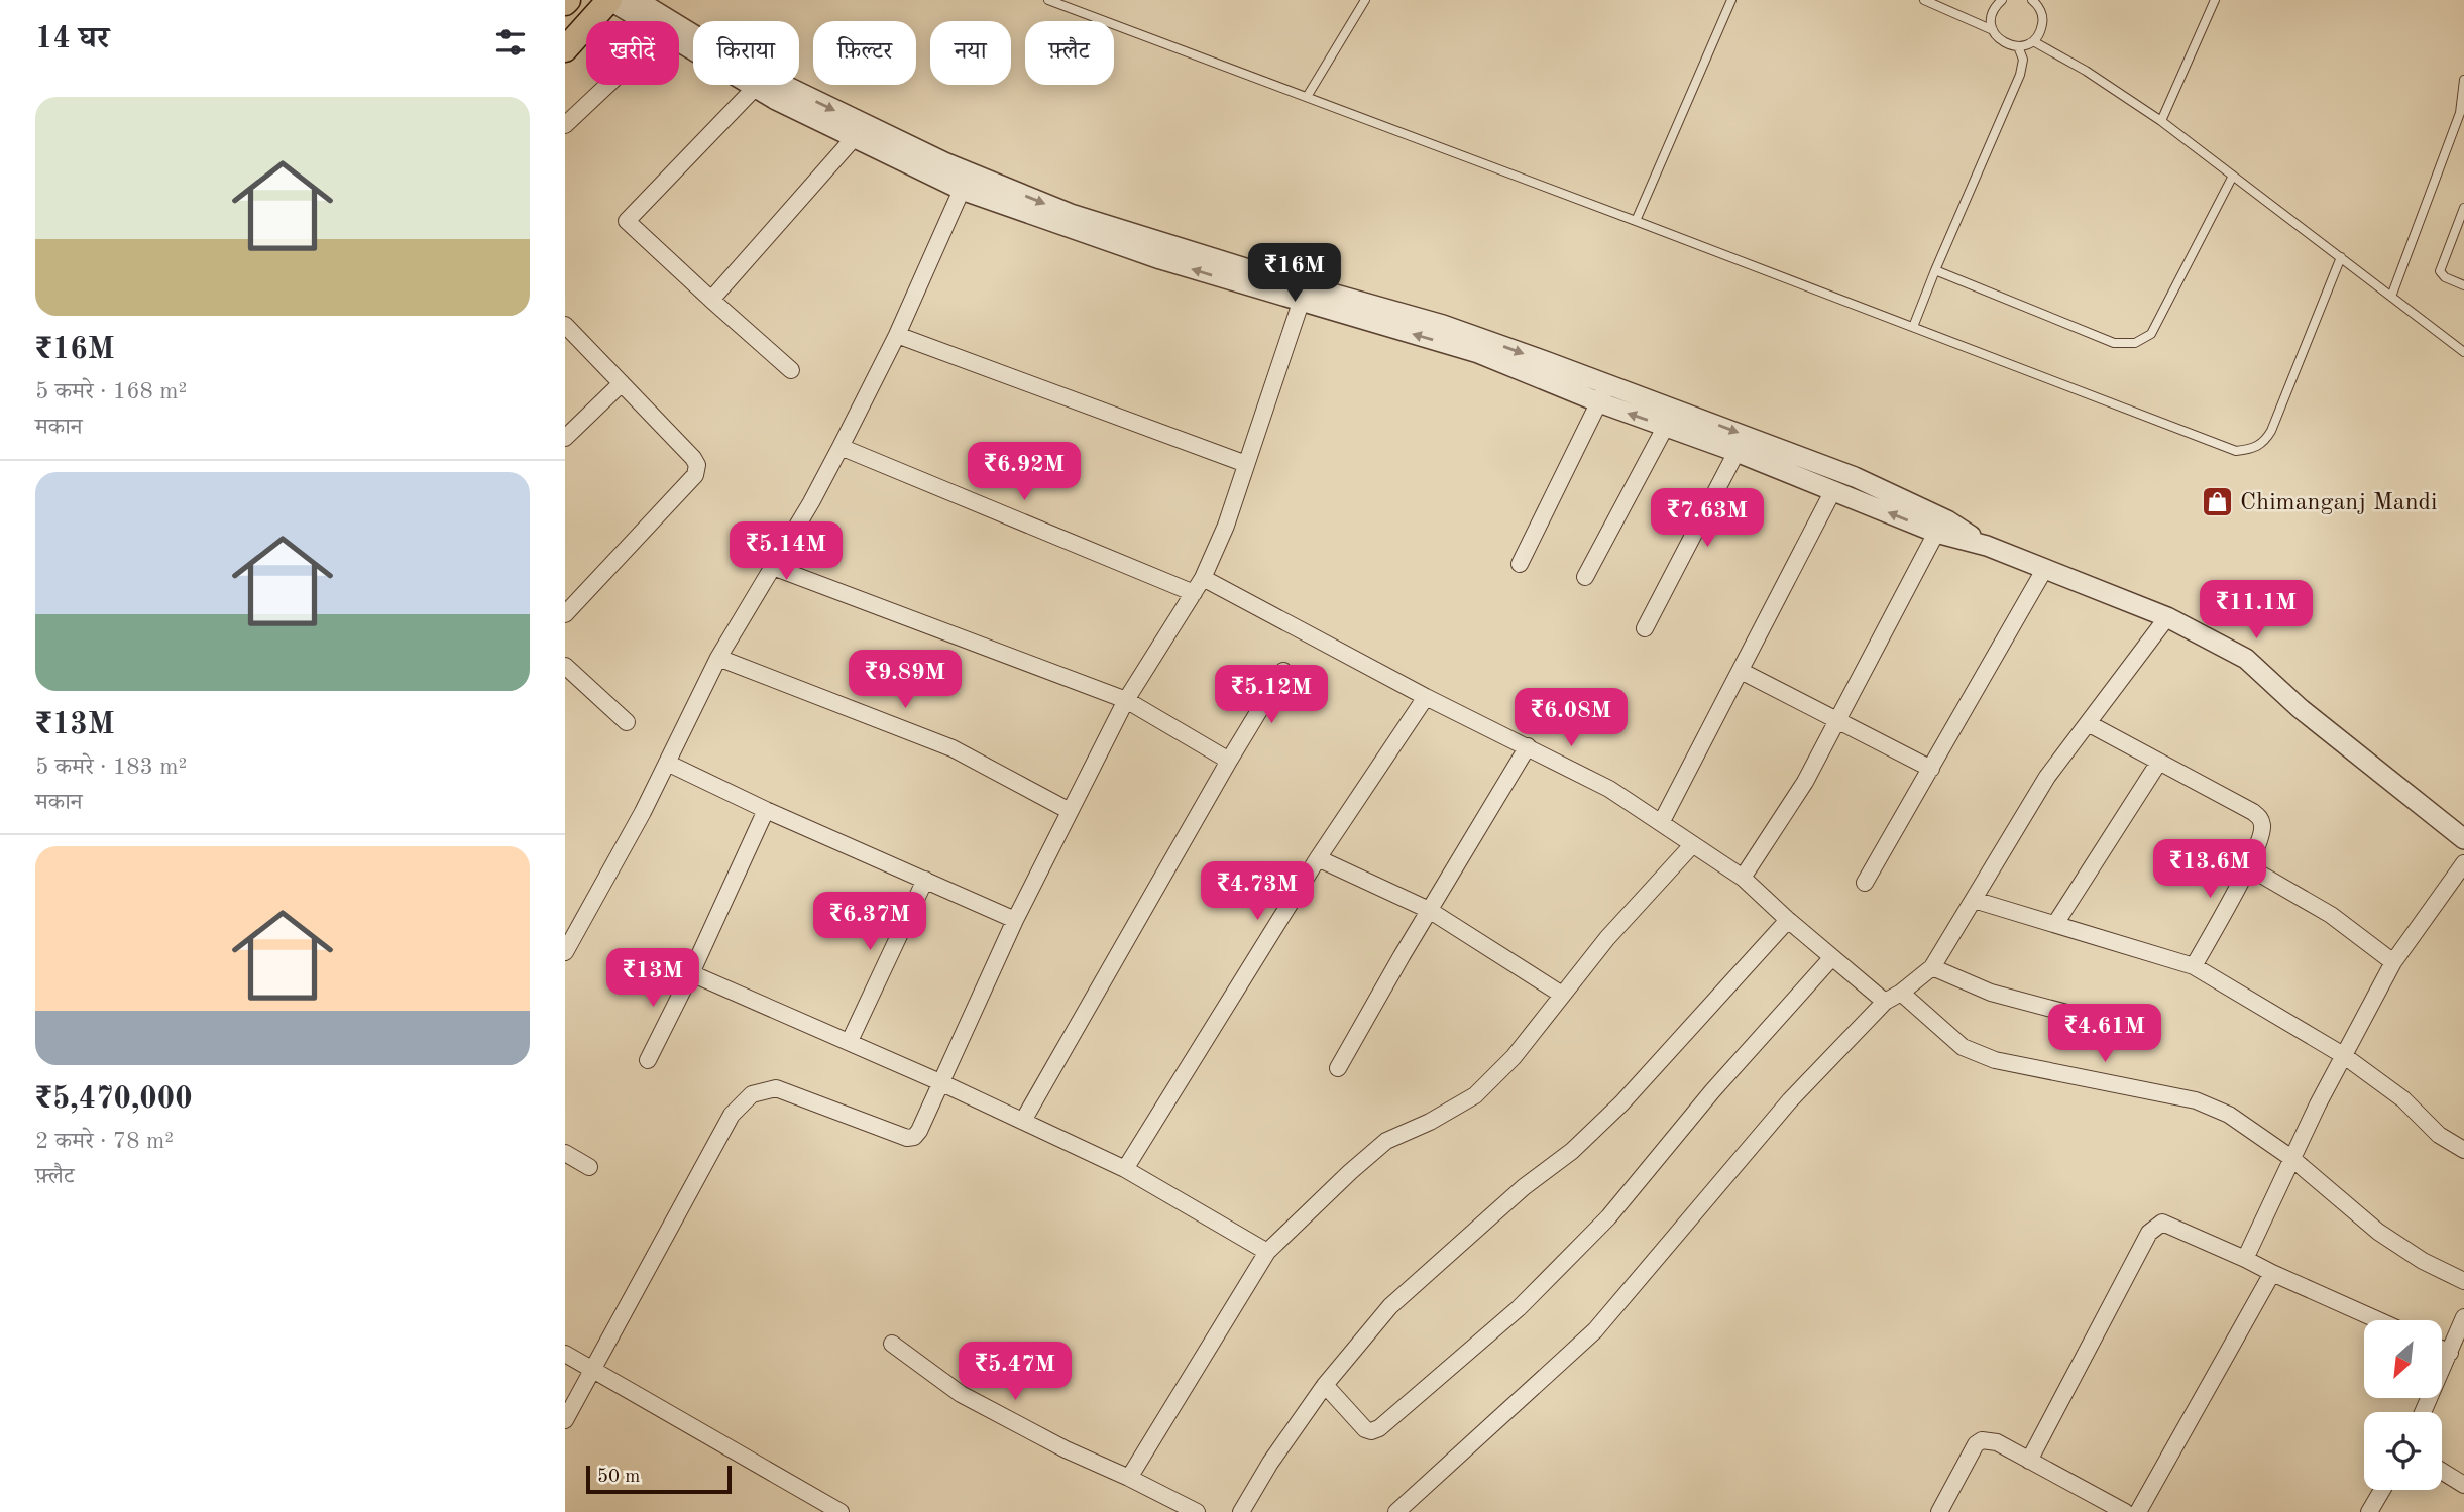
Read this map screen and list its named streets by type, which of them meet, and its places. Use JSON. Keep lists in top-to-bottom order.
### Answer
{
  "places": {
    "shop": ["Chimanganj Mandi"]
  },
  "scale_bar": "50 m",
  "north": "bottom left",
  "page": {
    "heading": "14 घर",
    "chip": [
      "खरीदें",
      "किराया",
      "फ़िल्टर",
      "नया",
      "फ़्लैट"
    ],
    "list": [
      {
        "name": "₹16M",
        "note": "5 कमरे · 168 m² · मकान"
      },
      {
        "name": "₹13M",
        "note": "5 कमरे · 183 m² · मकान"
      },
      {
        "name": "₹5,470,000",
        "note": "2 कमरे · 78 m² · फ़्लैट"
      }
    ],
    "price": [
      "₹16M",
      "₹6.92M",
      "₹7.63M",
      "₹5.14M",
      "₹11.1M",
      "₹9.89M",
      "₹5.12M",
      "₹6.08M",
      "₹13.6M",
      "₹4.73M",
      "₹6.37M",
      "₹13M",
      "₹4.61M",
      "₹5.47M"
    ],
    "scale": "50 m"
  }
}
